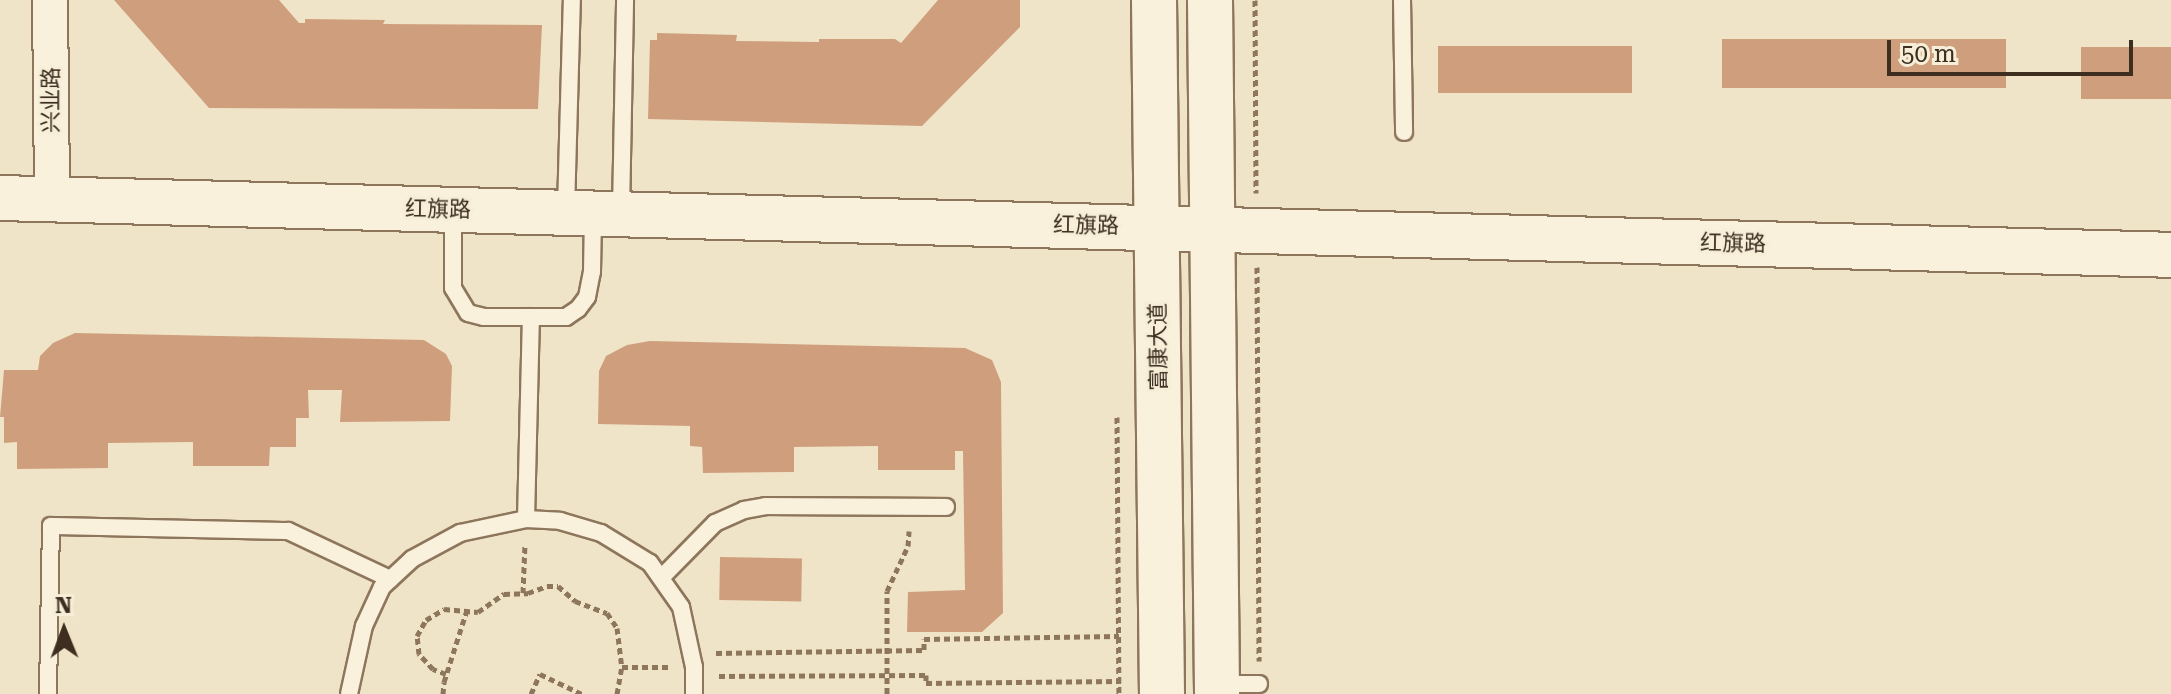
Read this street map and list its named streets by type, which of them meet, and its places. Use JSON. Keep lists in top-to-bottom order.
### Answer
{
  "streets": {
    "street": ["兴业路", "红旗路", "富康大道"]
  },
  "crossings": [
    ["兴业路", "红旗路"],
    ["红旗路", "富康大道"]
  ],
  "scale_bar": "50 m",
  "north": "top"
}
